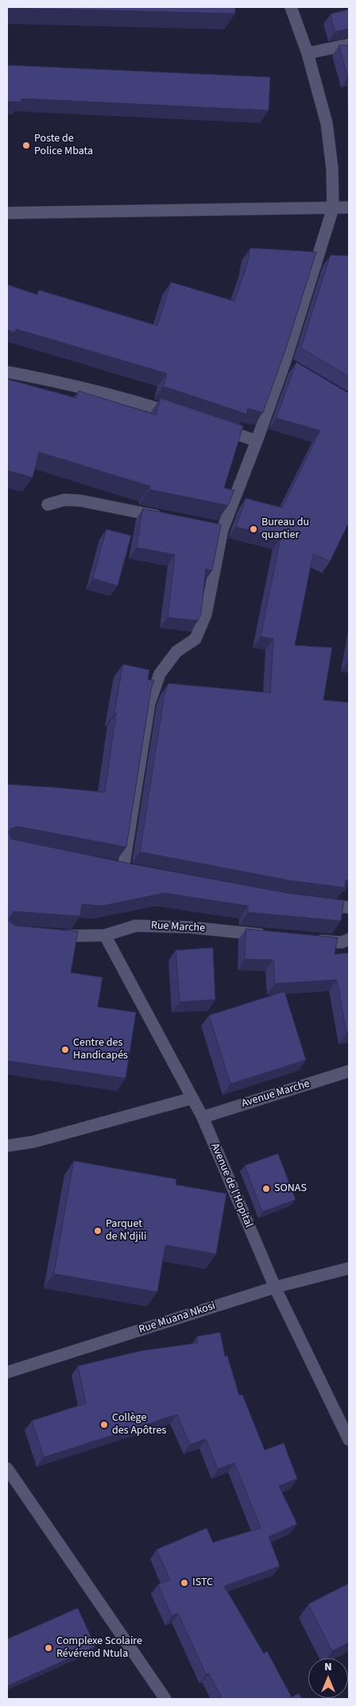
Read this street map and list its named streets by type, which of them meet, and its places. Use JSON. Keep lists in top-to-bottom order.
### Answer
{
  "streets": {
    "street": [
      "Rue Marche",
      "Avenue Marche",
      "Avenue de l'Hopital",
      "Rue Muana Nkosi"
    ]
  },
  "crossings": [
    ["Rue Marche", "Avenue de l'Hopital"],
    ["Avenue Marche", "Avenue de l'Hopital"],
    ["Avenue de l'Hopital", "Rue Muana Nkosi"]
  ],
  "places": [
    "Poste de Police Mbata",
    "Bureau du quartier",
    "Centre des Handicapés",
    "SONAS",
    "Parquet de N'djili",
    "Collège des Apôtres",
    "ISTC",
    "Complexe Scolaire Révérend Ntula"
  ],
  "north": "top"
}
